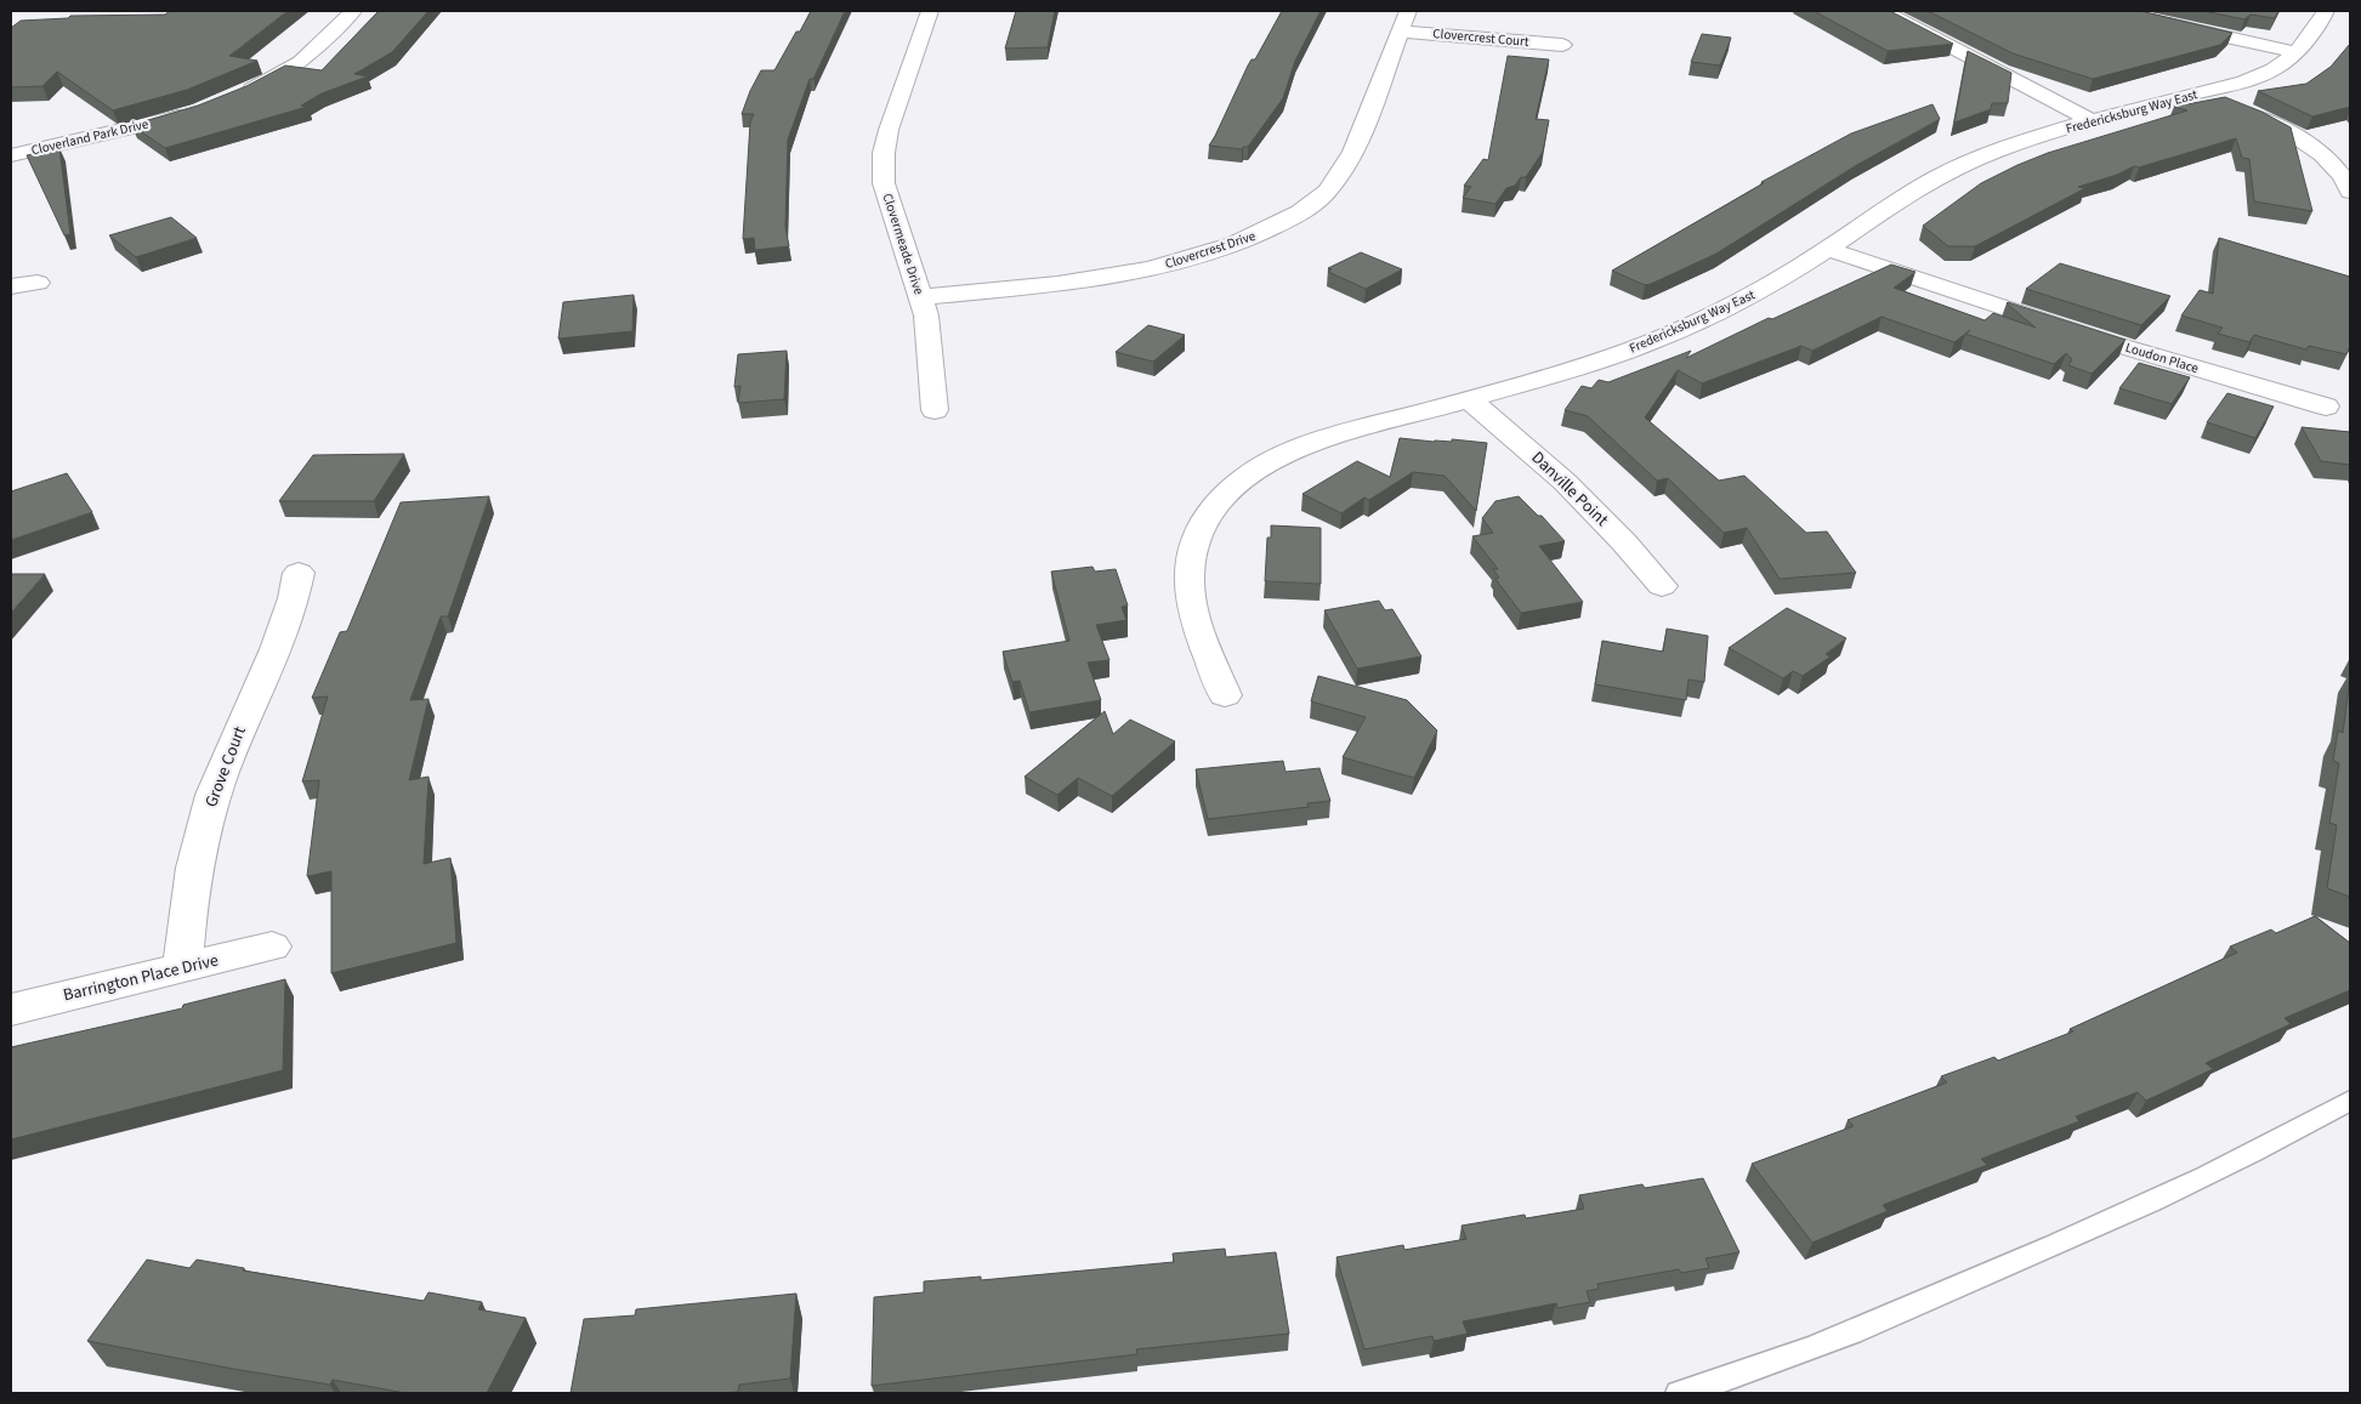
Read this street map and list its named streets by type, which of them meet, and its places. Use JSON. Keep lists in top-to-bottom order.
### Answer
{
  "streets": {
    "street": [
      "Clovercrest Court",
      "Fredericksburg Way East",
      "Cloverland Park Drive",
      "Clovermeade Drive",
      "Clovercrest Drive",
      "Loudon Place",
      "Danville Point",
      "Grove Court",
      "Barrington Place Drive"
    ]
  },
  "crossings": [
    ["Clovercrest Court", "Clovercrest Drive"],
    ["Fredericksburg Way East", "Loudon Place"],
    ["Fredericksburg Way East", "Danville Point"],
    ["Clovermeade Drive", "Clovercrest Drive"],
    ["Grove Court", "Barrington Place Drive"]
  ]
}
